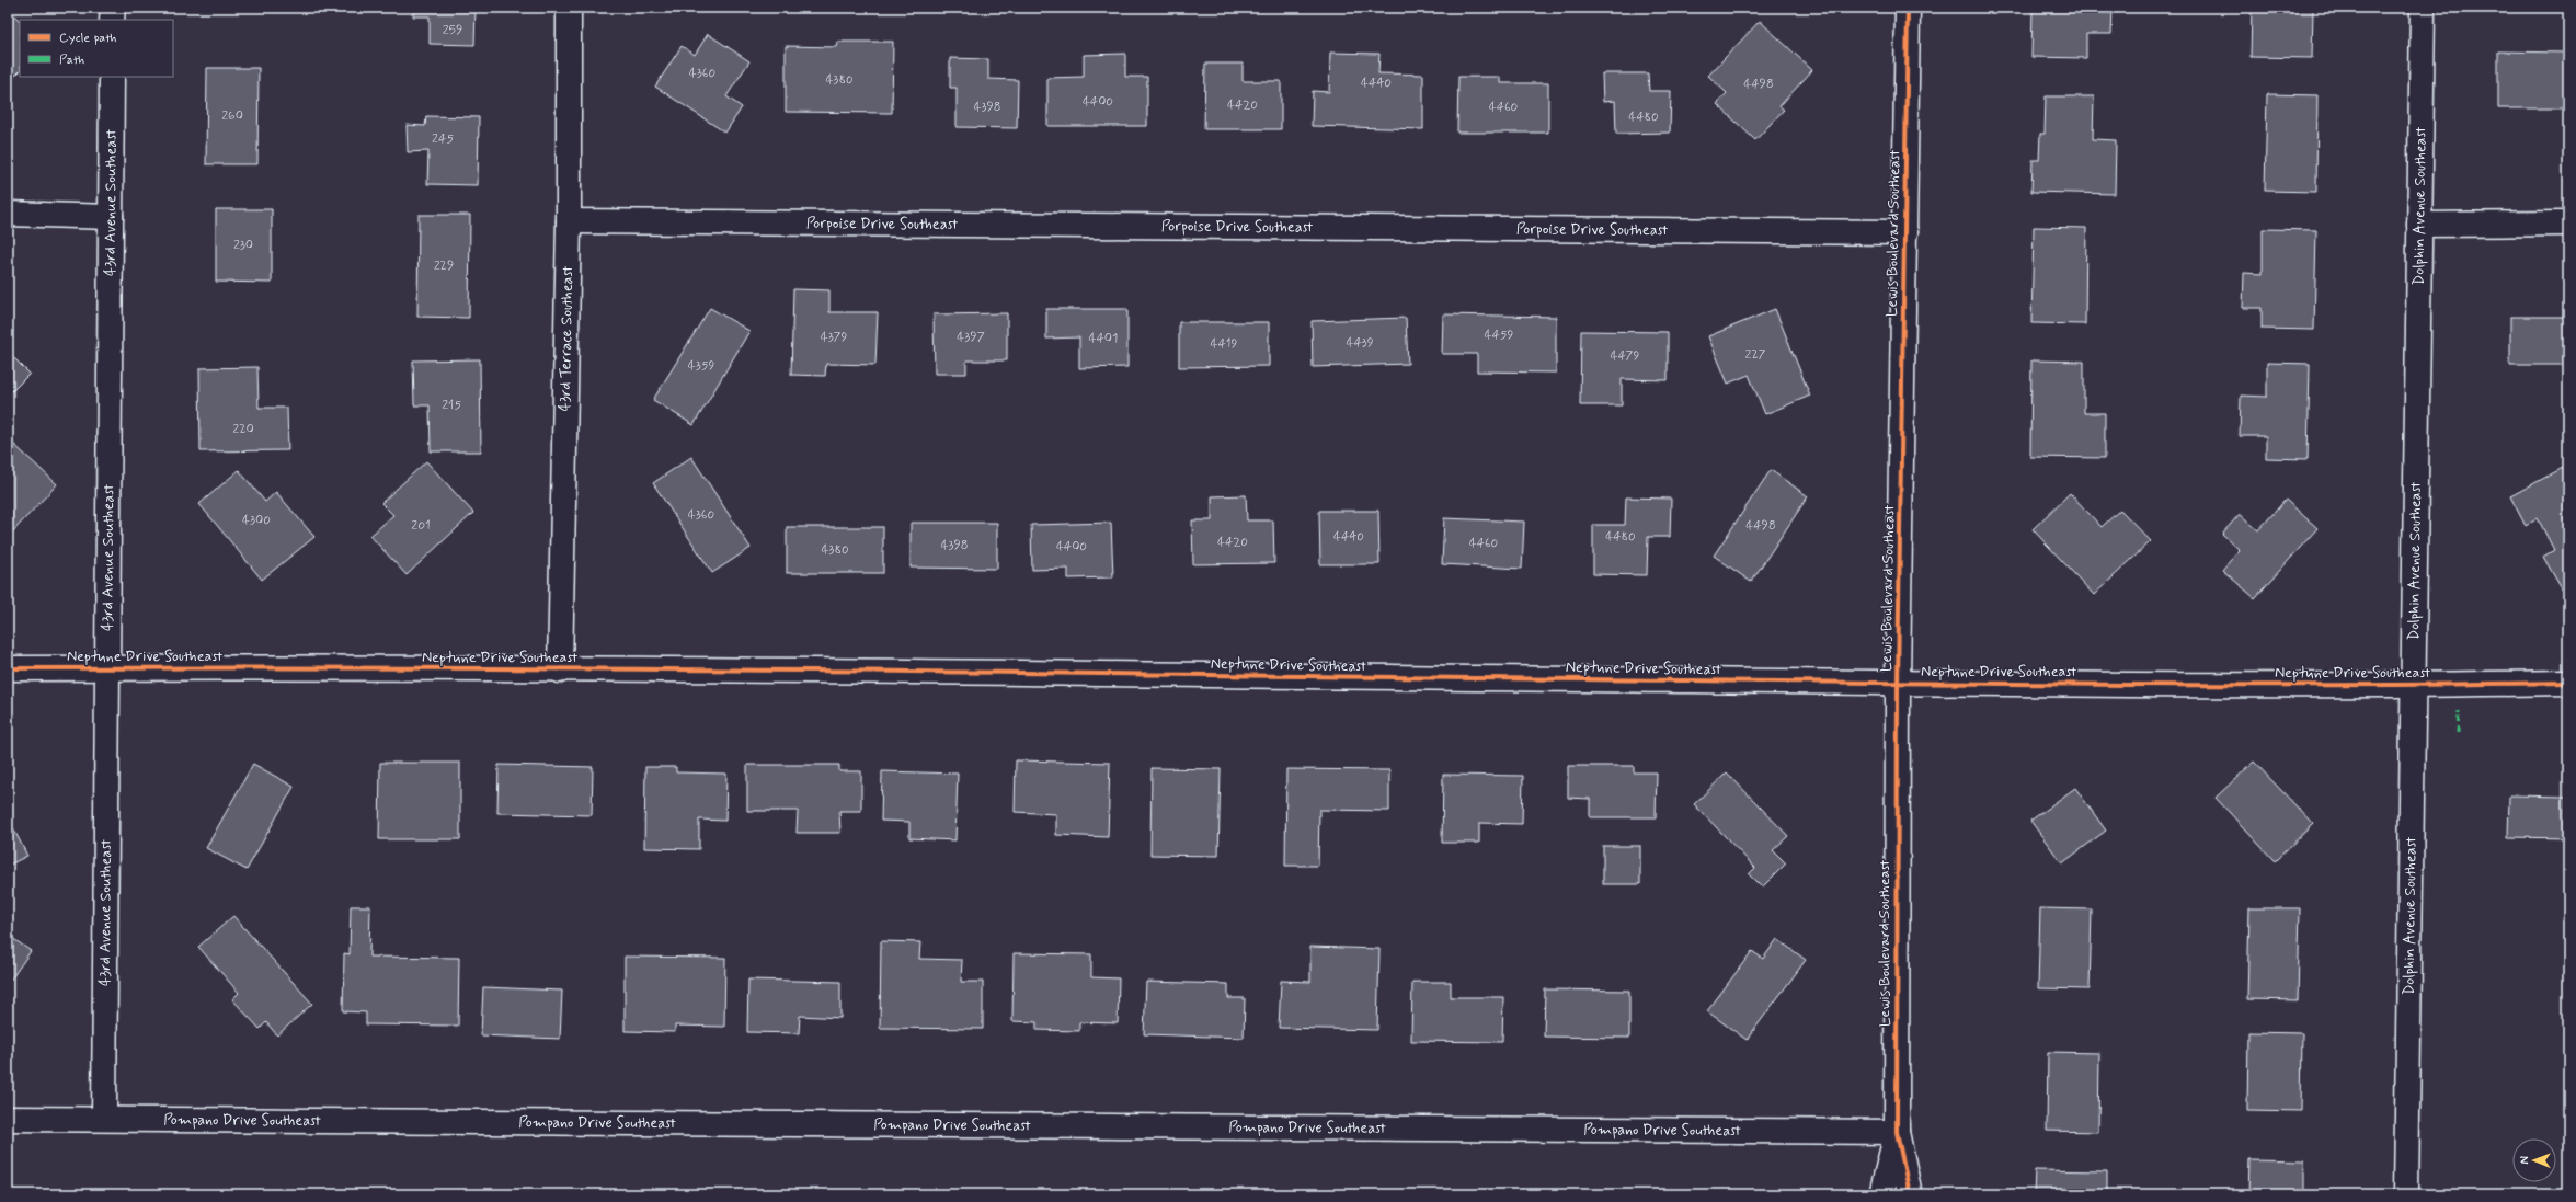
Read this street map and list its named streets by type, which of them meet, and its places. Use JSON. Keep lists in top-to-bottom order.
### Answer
{
  "streets": {
    "street": [
      "43rd Avenue Southeast",
      "Dolphin Avenue Southeast",
      "Porpoise Drive Southeast",
      "Lewis Boulevard Southeast",
      "43rd Terrace Southeast",
      "Neptune Drive Southeast",
      "Pompano Drive Southeast"
    ]
  },
  "crossings": [
    ["43rd Avenue Southeast", "Neptune Drive Southeast"],
    ["43rd Avenue Southeast", "Pompano Drive Southeast"],
    ["Dolphin Avenue Southeast", "Neptune Drive Southeast"],
    ["Porpoise Drive Southeast", "Lewis Boulevard Southeast"],
    ["Porpoise Drive Southeast", "43rd Terrace Southeast"],
    ["Lewis Boulevard Southeast", "Neptune Drive Southeast"],
    ["Lewis Boulevard Southeast", "Pompano Drive Southeast"],
    ["43rd Terrace Southeast", "Neptune Drive Southeast"]
  ],
  "house_numbers": [
    "259",
    "4360",
    "4380",
    "4440",
    "4498",
    "4400",
    "4420",
    "4398",
    "4460",
    "260",
    "4480",
    "245",
    "230",
    "229",
    "4459",
    "4379",
    "4397",
    "4401",
    "4439",
    "4419",
    "227",
    "4479",
    "4359",
    "215",
    "220",
    "4360",
    "4300",
    "201",
    "4498",
    "4440",
    "4480",
    "4420",
    "4460",
    "4398",
    "4400",
    "4380"
  ],
  "legend": ["Cycle path", "Path"],
  "north": "left"
}
